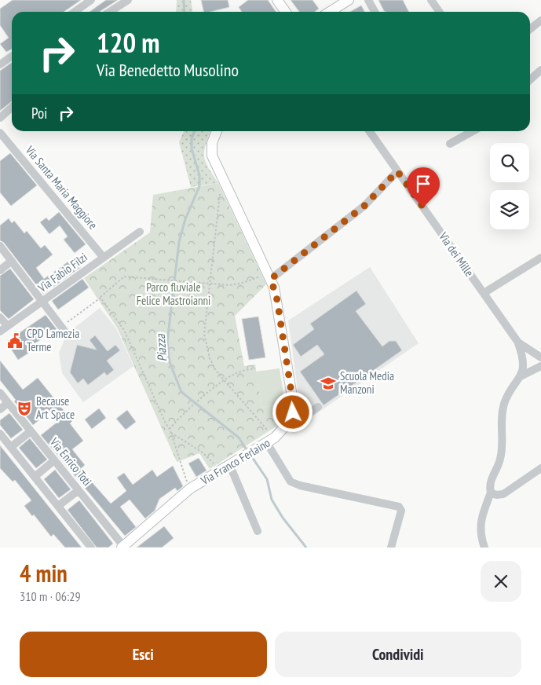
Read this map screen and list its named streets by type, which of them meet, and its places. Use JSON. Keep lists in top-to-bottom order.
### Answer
{
  "streets": {
    "main road": ["Via Franco Ferlaino"],
    "street": [
      "Via Santa Maria Maggiore",
      "Via dei Mille",
      "Via Fabio Filzi",
      "Via Enrico Toti"
    ]
  },
  "crossings": [
    ["Via Santa Maria Maggiore", "Via Fabio Filzi"],
    ["Via Enrico Toti", "Via Franco Ferlaino"]
  ],
  "water": ["Piazza"],
  "parks": ["Parco fluviale Felice Mastroianni"],
  "places": {
    "public building": ["CPD Lamezia Terme"],
    "school or university": ["Scuola Media Manzoni"],
    "theatre": ["Because Art Space"]
  },
  "page": {
    "turn": ["120 m", "Via Benedetto Musolino"],
    "then": "Poi",
    "heading": ["4 min", "310 m · 06:29"],
    "buttons": ["Esci", "Condividi"]
  }
}
